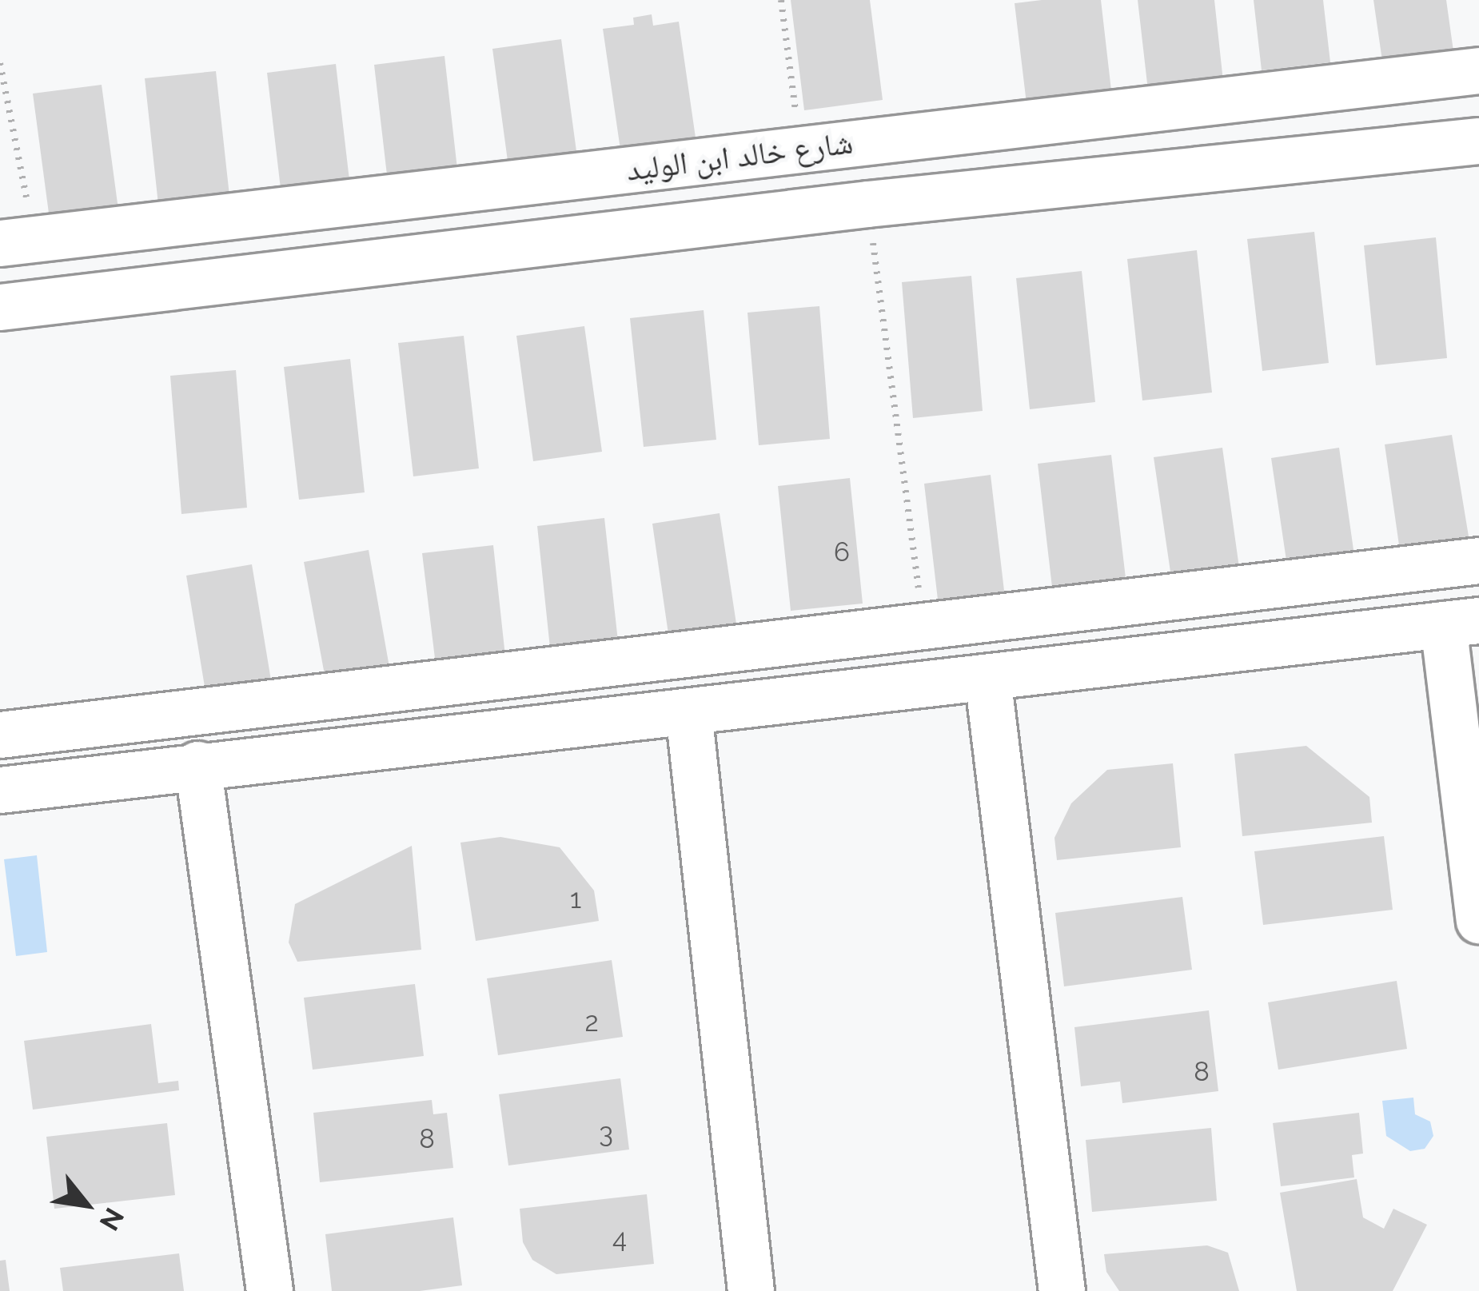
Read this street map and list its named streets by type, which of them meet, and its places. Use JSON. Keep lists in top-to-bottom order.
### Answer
{
  "streets": {
    "street": ["شارع خالد ابن الوليد"]
  },
  "house_numbers": [
    "6",
    "1",
    "2",
    "8",
    "3",
    "8",
    "4"
  ],
  "north": "bottom right"
}
